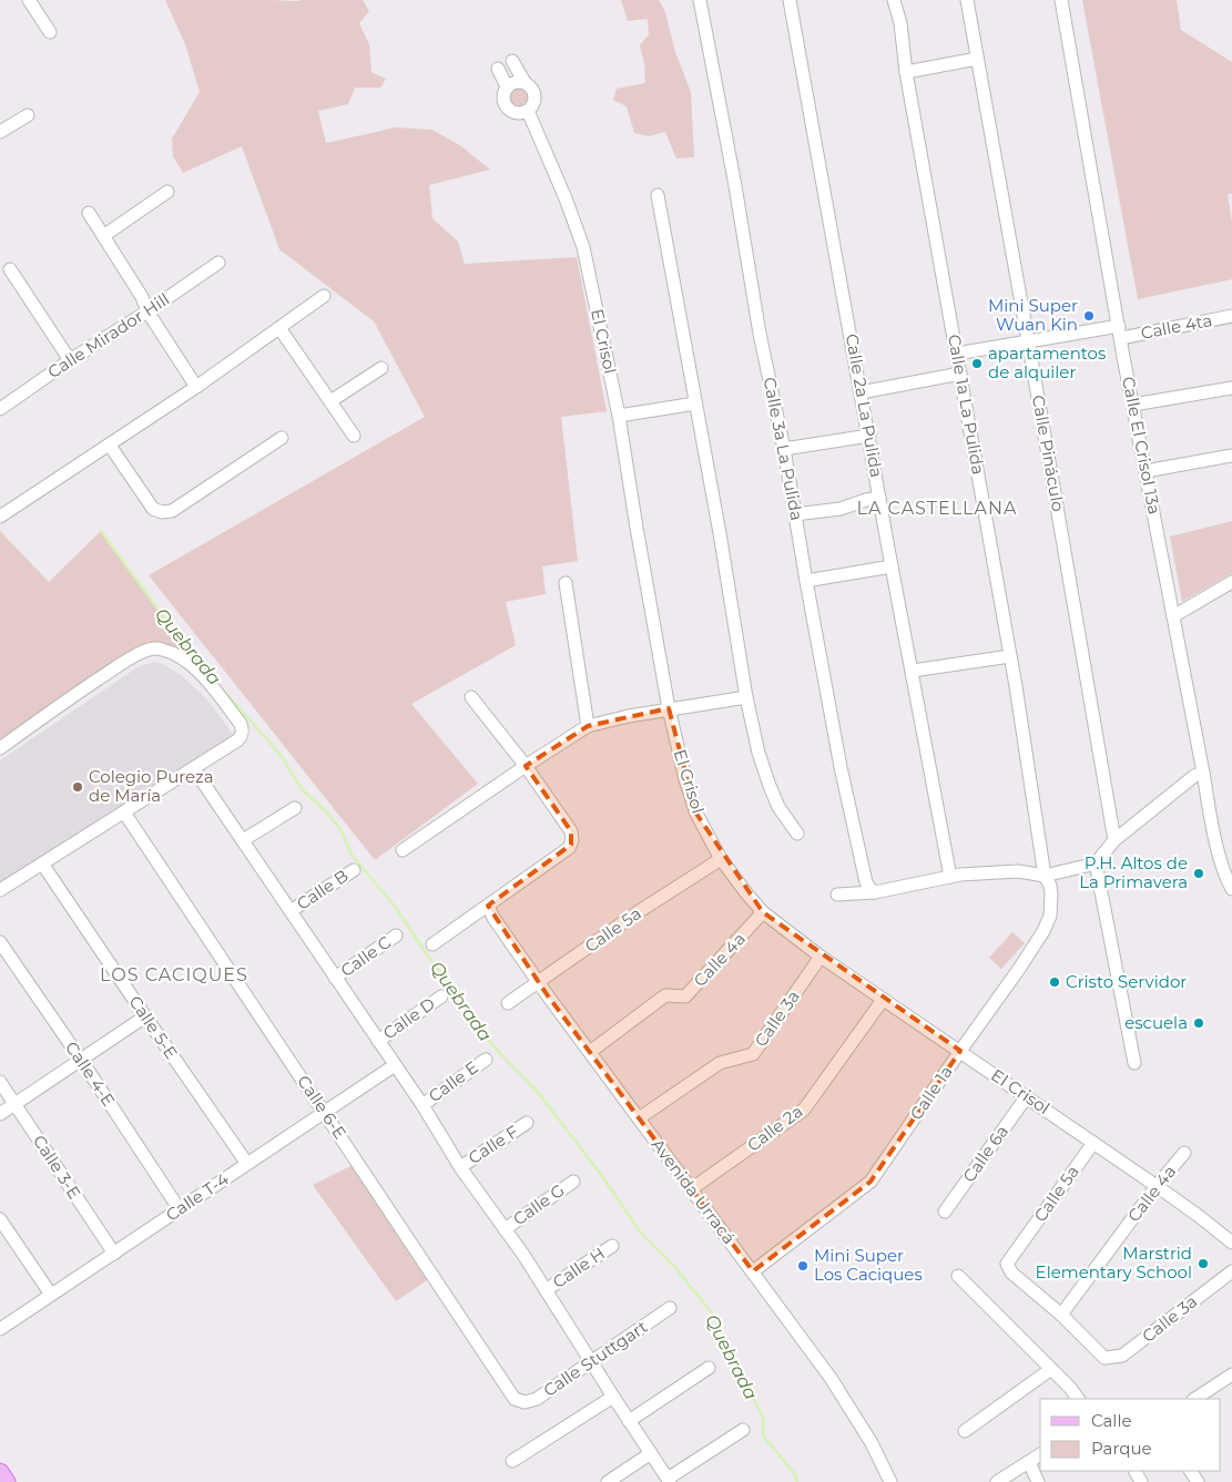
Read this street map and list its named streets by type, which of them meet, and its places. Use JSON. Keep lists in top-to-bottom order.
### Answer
{
  "streets": {
    "street": [
      "Calle 4ta",
      "Calle Mirador Hill",
      "El Crisol",
      "Calle 1a La Pulida",
      "Calle 2a La Pulida",
      "Calle El Crisol 13a",
      "Calle 3a La Pulida",
      "Calle Pináculo",
      "Calle B",
      "Calle 5a",
      "Calle C",
      "Calle 4a",
      "Calle D",
      "Calle 3a",
      "Calle 5-E",
      "Calle 4-E",
      "Calle E",
      "Calle 1a",
      "Calle 6-E",
      "Calle 2a",
      "Calle F",
      "Calle 6a",
      "Calle 3-E",
      "Avenida Urracá",
      "Calle T-4",
      "Calle G",
      "Calle H",
      "Calle Stuttgart"
    ]
  },
  "crossings": [
    ["Calle 4ta", "Calle 1a La Pulida"],
    ["Calle 4ta", "Calle El Crisol 13a"],
    ["Calle 4ta", "Calle Pináculo"],
    ["El Crisol", "Calle 5a"],
    ["El Crisol", "Calle 4a"],
    ["El Crisol", "Calle 3a"],
    ["El Crisol", "Calle 1a"],
    ["El Crisol", "Calle 2a"],
    ["El Crisol", "Calle 6a"],
    ["Calle 1a La Pulida", "Calle 1a"],
    ["Calle 5a", "Calle 4a"],
    ["Calle 5a", "Calle 3a"],
    ["Calle 5a", "Avenida Urracá"],
    ["Calle 4a", "Calle 3a"],
    ["Calle 4a", "Avenida Urracá"],
    ["Calle 3a", "Avenida Urracá"],
    ["Calle 5-E", "Calle T-4"],
    ["Calle 4-E", "Calle T-4"],
    ["Calle 1a", "Avenida Urracá"],
    ["Calle 6-E", "Calle T-4"],
    ["Calle 6-E", "Calle Stuttgart"],
    ["Calle 2a", "Avenida Urracá"],
    ["Calle 3-E", "Calle T-4"]
  ],
  "districts": ["LA CASTELLANA", "LOS CACIQUES"],
  "water": ["Quebrada"],
  "places": [
    "Mini Super Wuan Kin",
    "apartamentos de alquiler",
    "Colegio Pureza de María",
    "P.H. Altos de La Primavera",
    "Cristo Servidor",
    "escuela",
    "Marstrid Elementary School",
    "Mini Super Los Caciques"
  ],
  "legend": ["Calle", "Parque"]
}
